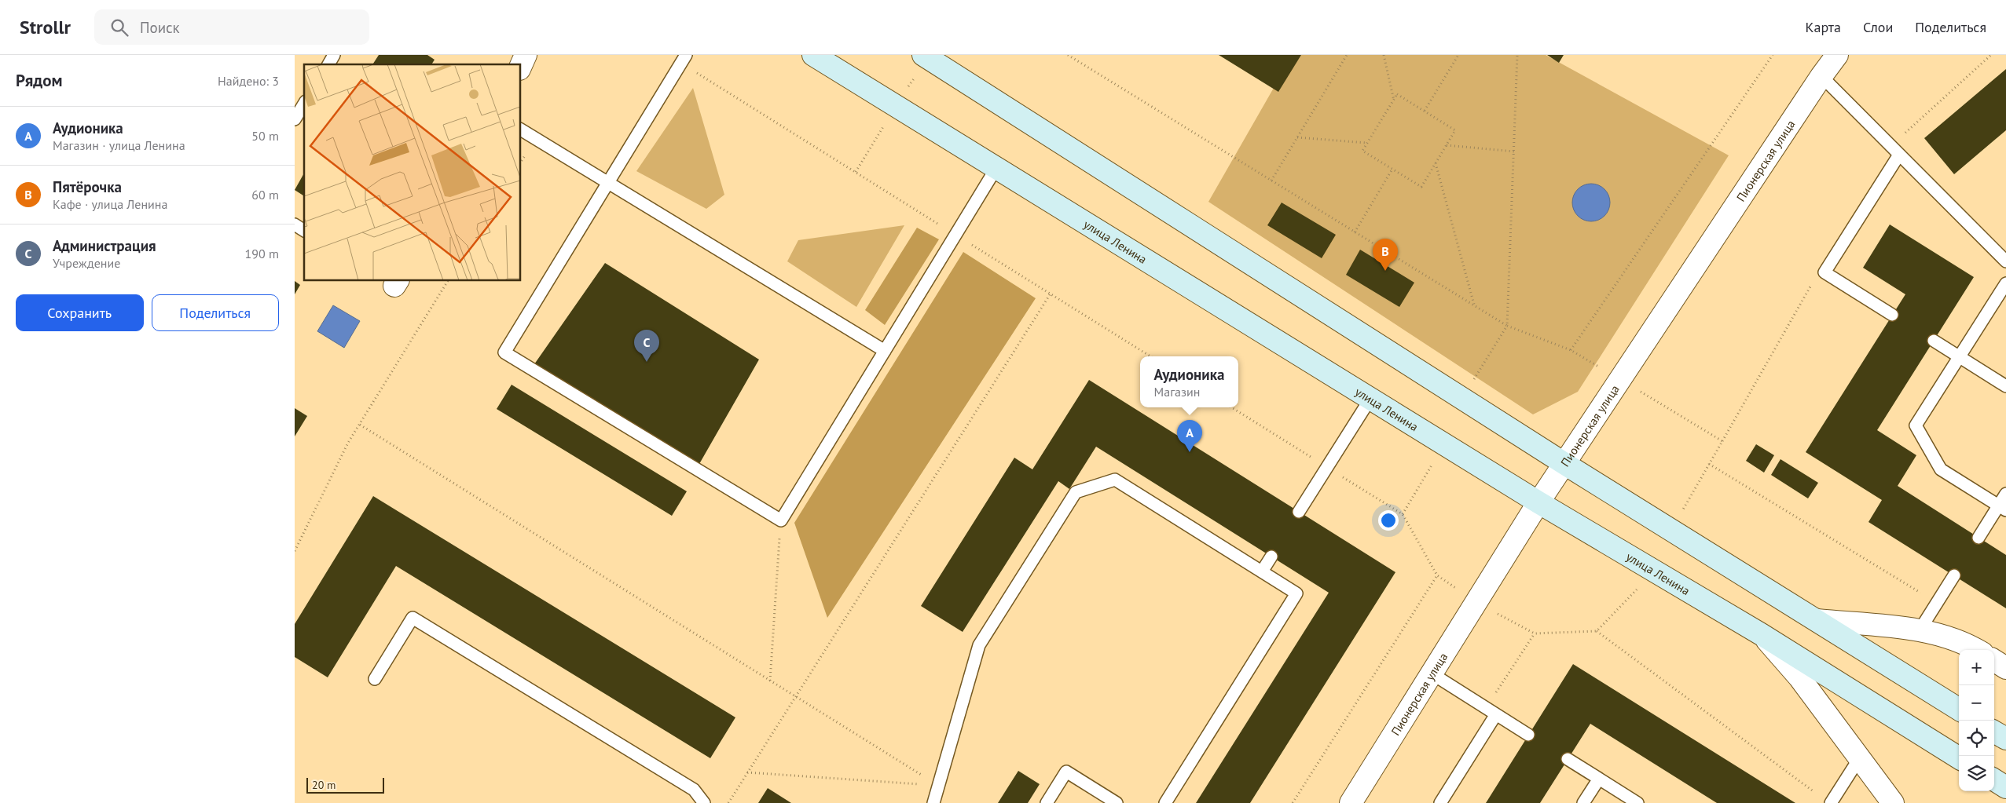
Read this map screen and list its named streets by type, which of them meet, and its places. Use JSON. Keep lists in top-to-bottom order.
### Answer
{
  "streets": {
    "main road": ["улица Ленина"],
    "street": ["Пионерская улица"]
  },
  "crossings": [
    ["Пионерская улица", "улица Ленина"]
  ],
  "scale_bar": "20 m",
  "page": {
    "header": "Strollr",
    "search": "Поиск",
    "nav": ["Карта", "Слои", "Поделиться"],
    "heading": ["Рядом", "Найдено: 3"],
    "list": [
      {
        "mark": "A",
        "name": "Аудионика",
        "note": "Магазин · улица Ленина",
        "value": "50 m"
      },
      {
        "mark": "B",
        "name": "Пятёрочка",
        "note": "Кафе · улица Ленина",
        "value": "60 m"
      },
      {
        "mark": "C",
        "name": "Администрация",
        "note": "Учреждение",
        "value": "190 m"
      }
    ],
    "pins": ["B", "C", "A"],
    "buttons": ["Сохранить", "Поделиться"],
    "popup": ["Аудионика", "Магазин"],
    "map_buttons": ["+", "−"],
    "scale": "20 m"
  }
}
